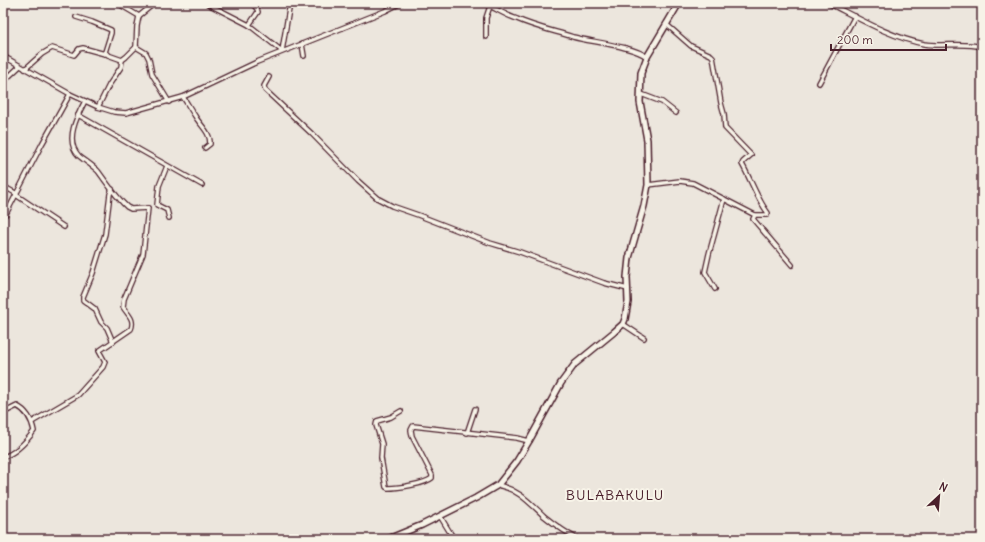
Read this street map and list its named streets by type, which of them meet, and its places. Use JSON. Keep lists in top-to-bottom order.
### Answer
{
  "districts": ["BULABAKULU"],
  "scale_bar": "200 m",
  "north": "top right"
}
